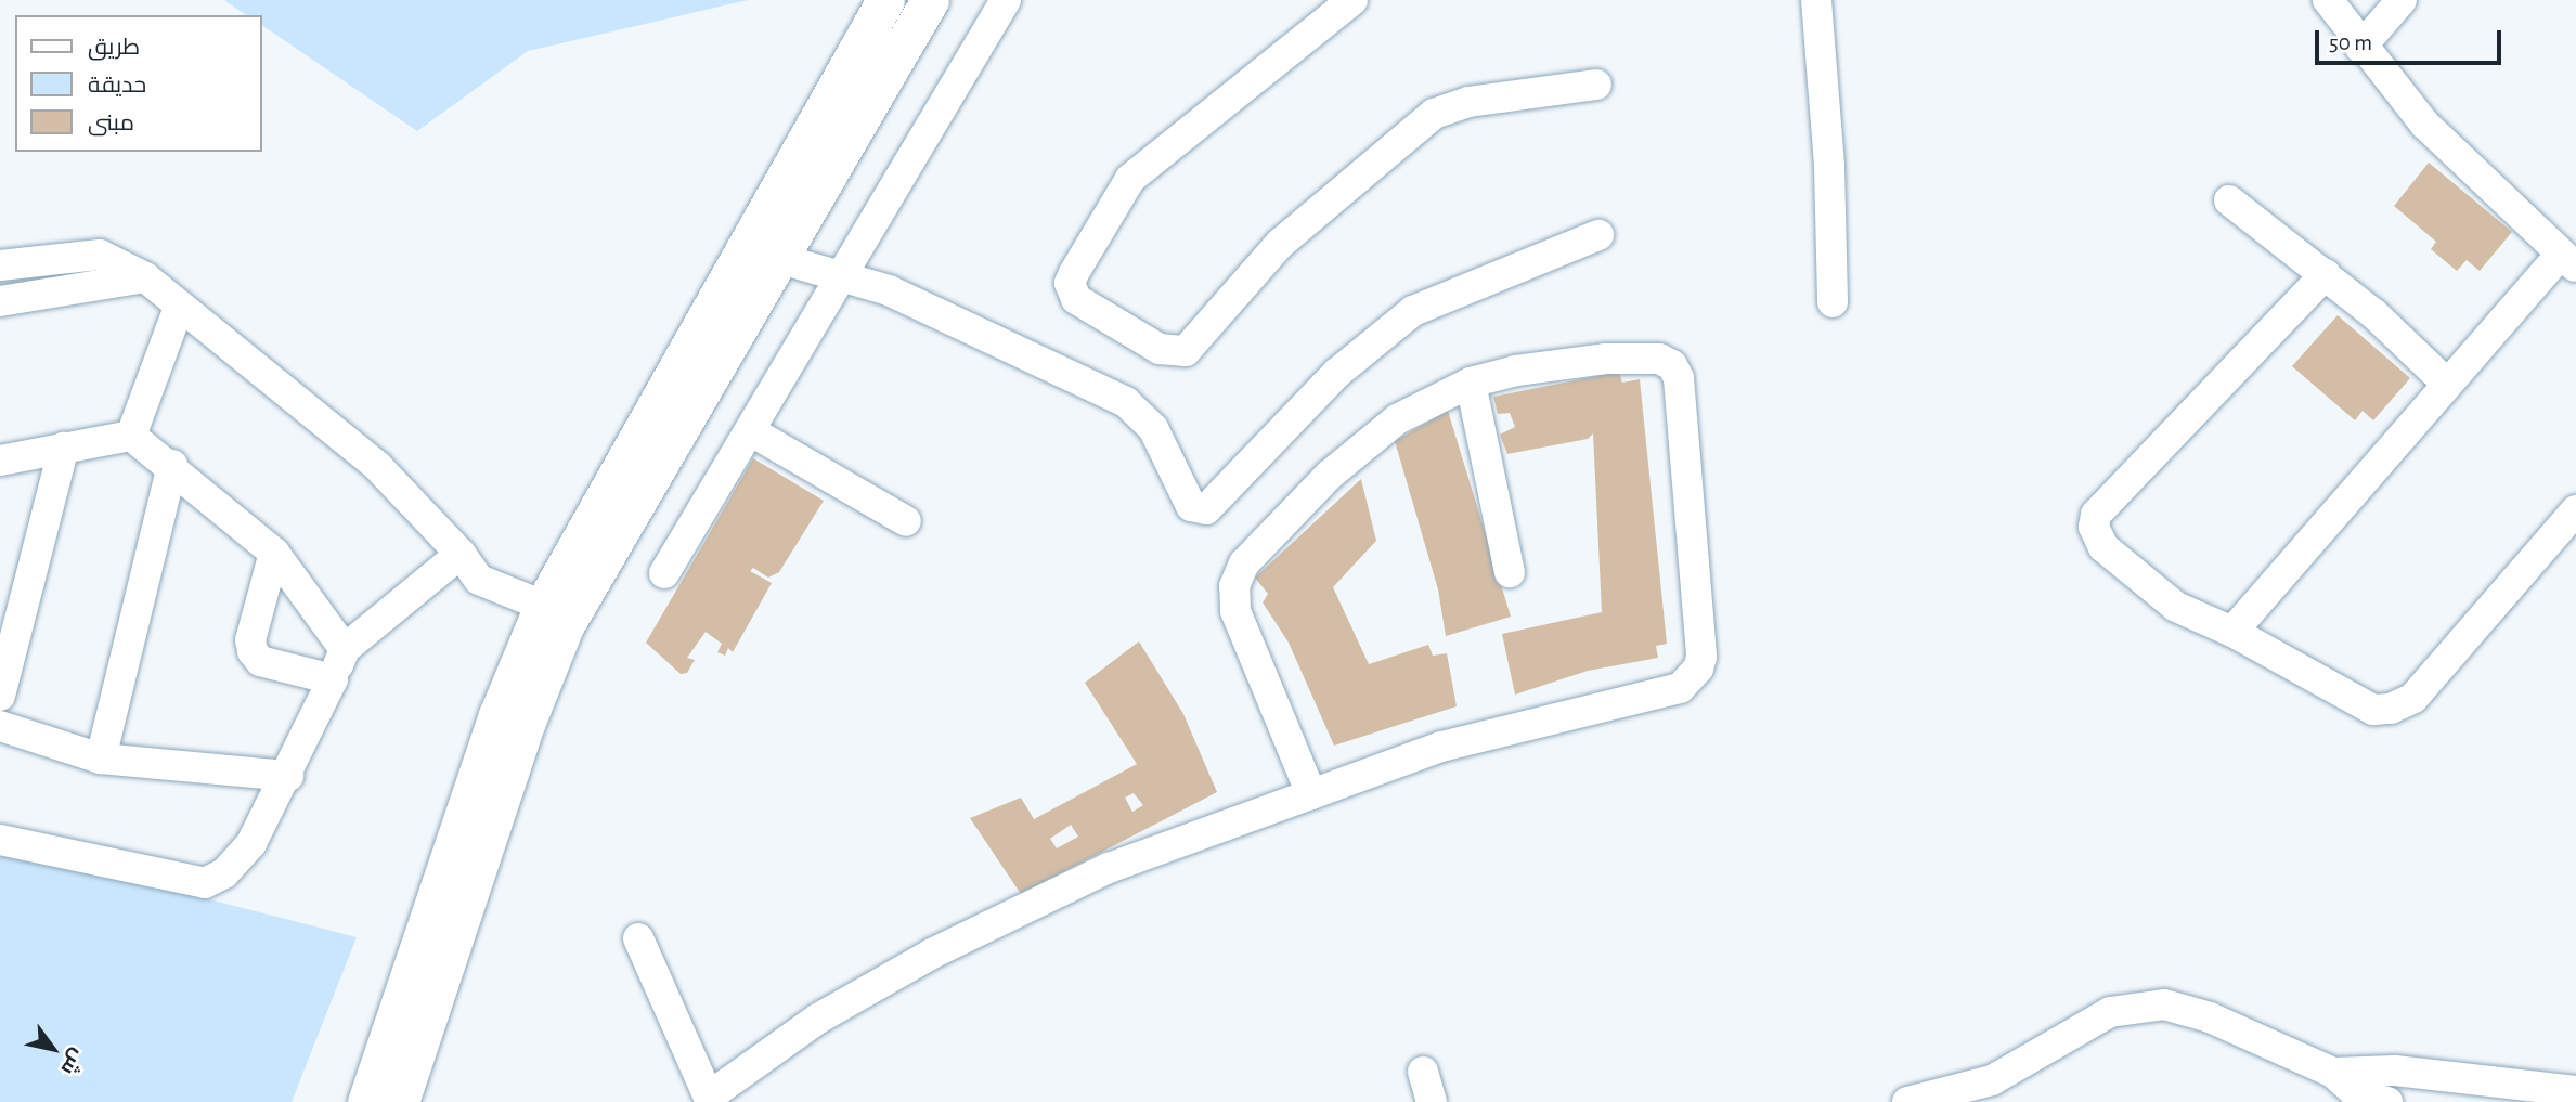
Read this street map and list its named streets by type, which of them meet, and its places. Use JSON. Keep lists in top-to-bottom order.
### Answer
{
  "legend": ["طريق", "حديقة", "مبنى"],
  "scale_bar": "50 m",
  "north": "bottom right"
}
